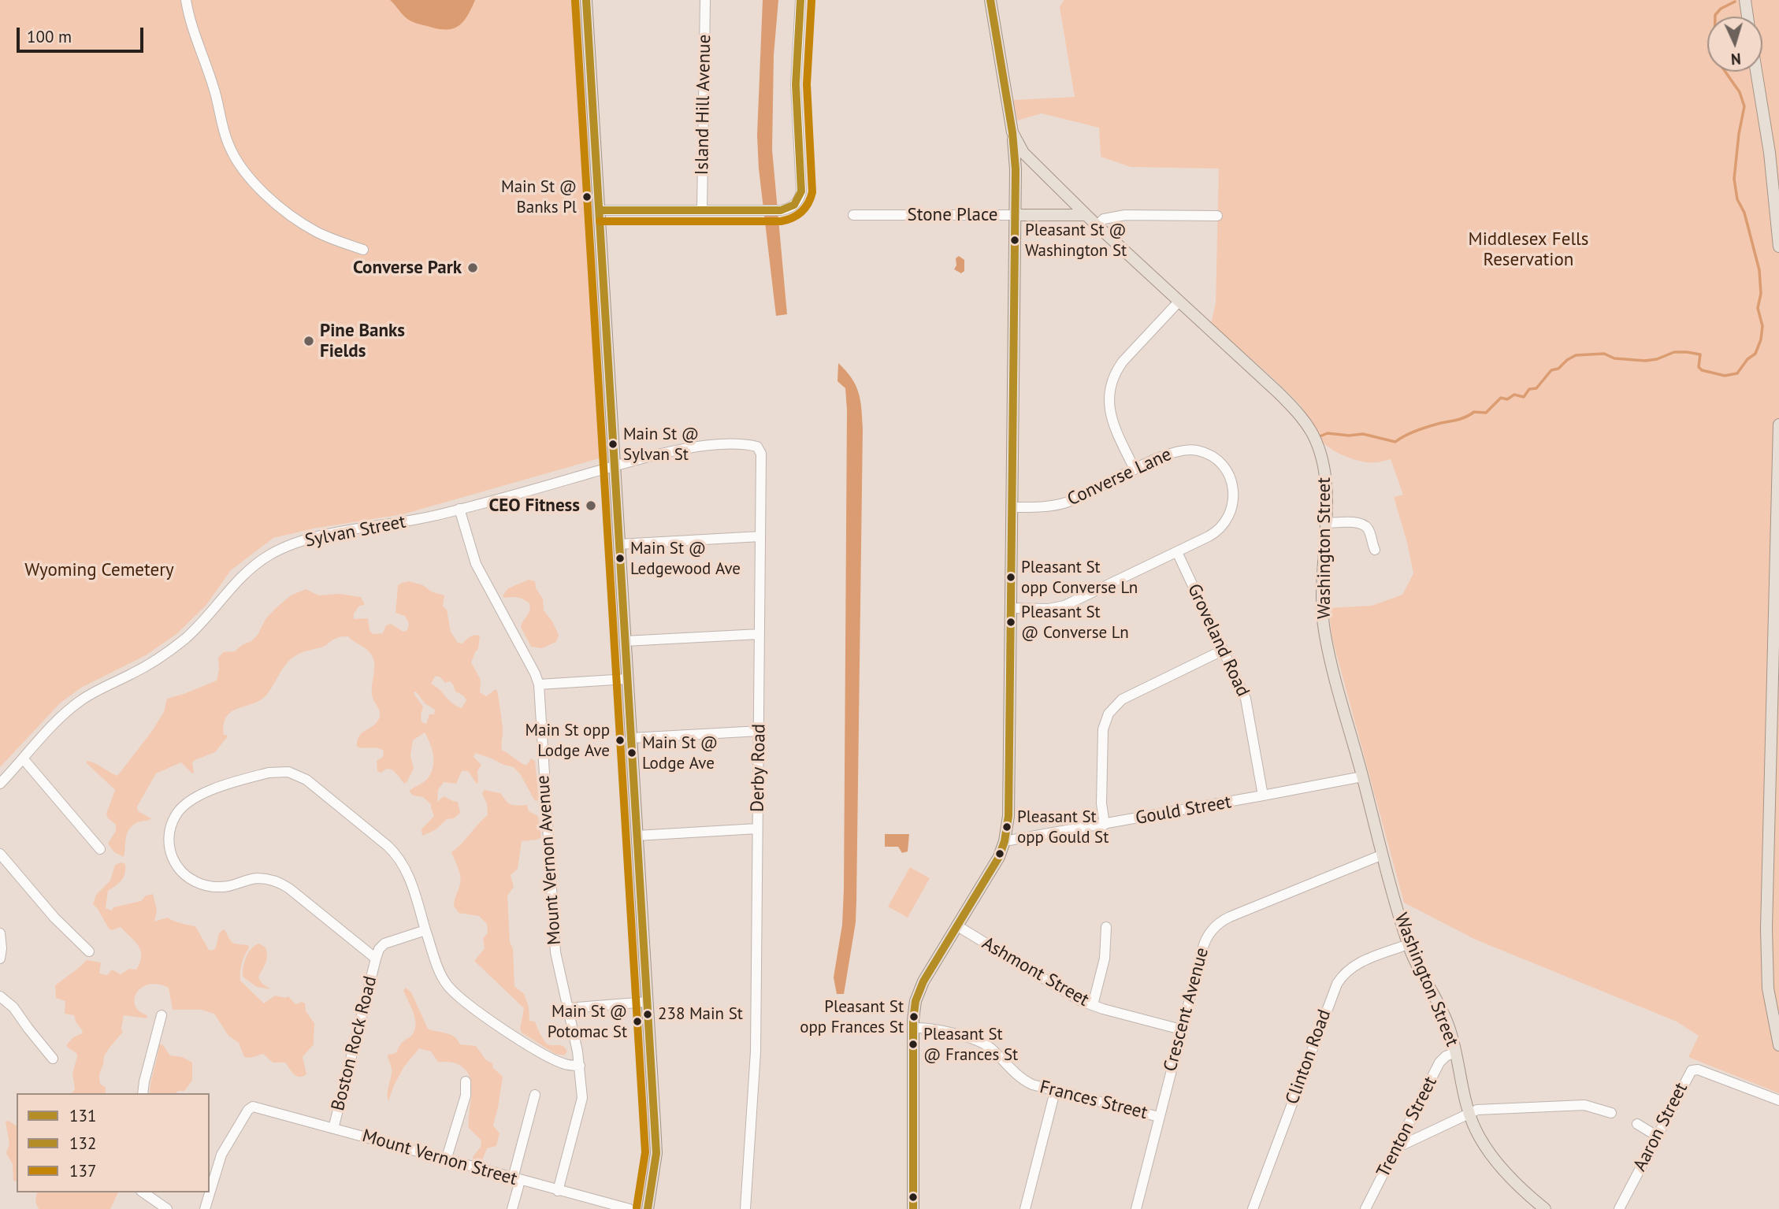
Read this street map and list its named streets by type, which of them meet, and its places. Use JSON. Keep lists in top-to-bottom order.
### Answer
{
  "streets": {
    "main road": ["Stone Place", "Washington Street"],
    "street": [
      "Island Hill Avenue",
      "Converse Lane",
      "Sylvan Street",
      "Groveland Road",
      "Derby Road",
      "Gould Street",
      "Mount Vernon Avenue",
      "Ashmont Street",
      "Crescent Avenue",
      "Boston Rock Road",
      "Clinton Road",
      "Frances Street",
      "Trenton Street",
      "Aaron Street",
      "Mount Vernon Street"
    ]
  },
  "crossings": [
    ["Stone Place", "Washington Street"],
    ["Converse Lane", "Groveland Road"],
    ["Sylvan Street", "Derby Road"],
    ["Sylvan Street", "Mount Vernon Avenue"],
    ["Washington Street", "Gould Street"],
    ["Washington Street", "Crescent Avenue"],
    ["Washington Street", "Clinton Road"],
    ["Washington Street", "Trenton Street"],
    ["Groveland Road", "Gould Street"],
    ["Mount Vernon Avenue", "Boston Rock Road"],
    ["Mount Vernon Avenue", "Mount Vernon Street"],
    ["Ashmont Street", "Crescent Avenue"],
    ["Crescent Avenue", "Frances Street"],
    ["Boston Rock Road", "Mount Vernon Street"]
  ],
  "parks": ["Middlesex Fells Reservation", "Wyoming Cemetery"],
  "places": [
    "Main St @ Banks Pl",
    "Pleasant St @ Washington St",
    "Converse Park",
    "Pine Banks Fields",
    "Main St @ Sylvan St",
    "CEO Fitness",
    "Main St @ Ledgewood Ave",
    "Pleasant St opp Converse Ln",
    "Pleasant St @ Converse Ln",
    "Main St opp Lodge Ave",
    "Main St @ Lodge Ave",
    "Pleasant St opp Gould St",
    "238 Main St",
    "Pleasant St opp Frances St",
    "Main St @ Potomac St",
    "Pleasant St @ Frances St"
  ],
  "lines": ["transit line 131", "transit line 132", "transit line 137"],
  "legend": ["131", "132", "137"],
  "scale_bar": "100 m",
  "north": "bottom"
}
